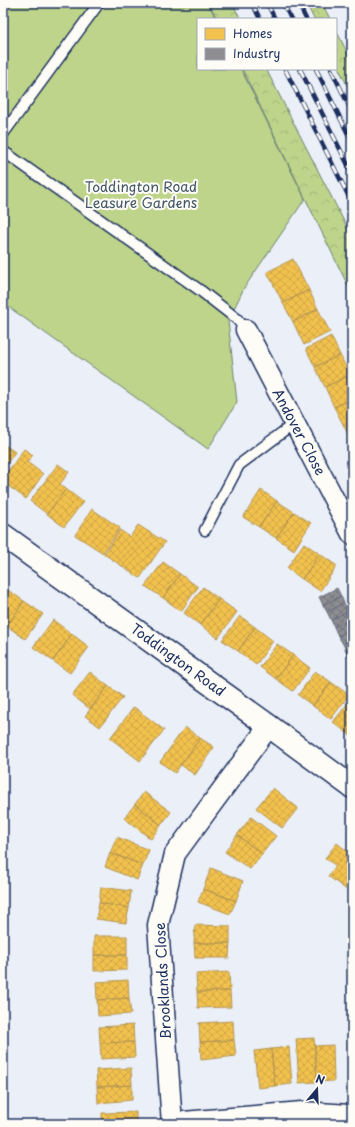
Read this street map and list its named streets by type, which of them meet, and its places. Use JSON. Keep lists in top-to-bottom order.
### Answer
{
  "streets": {
    "main road": ["Toddington Road"],
    "street": ["Andover Close", "Brooklands Close"]
  },
  "crossings": [
    ["Toddington Road", "Brooklands Close"]
  ],
  "parks": ["Toddington Road Leasure Gardens"],
  "legend": ["Homes", "Industry"],
  "north": "top"
}
